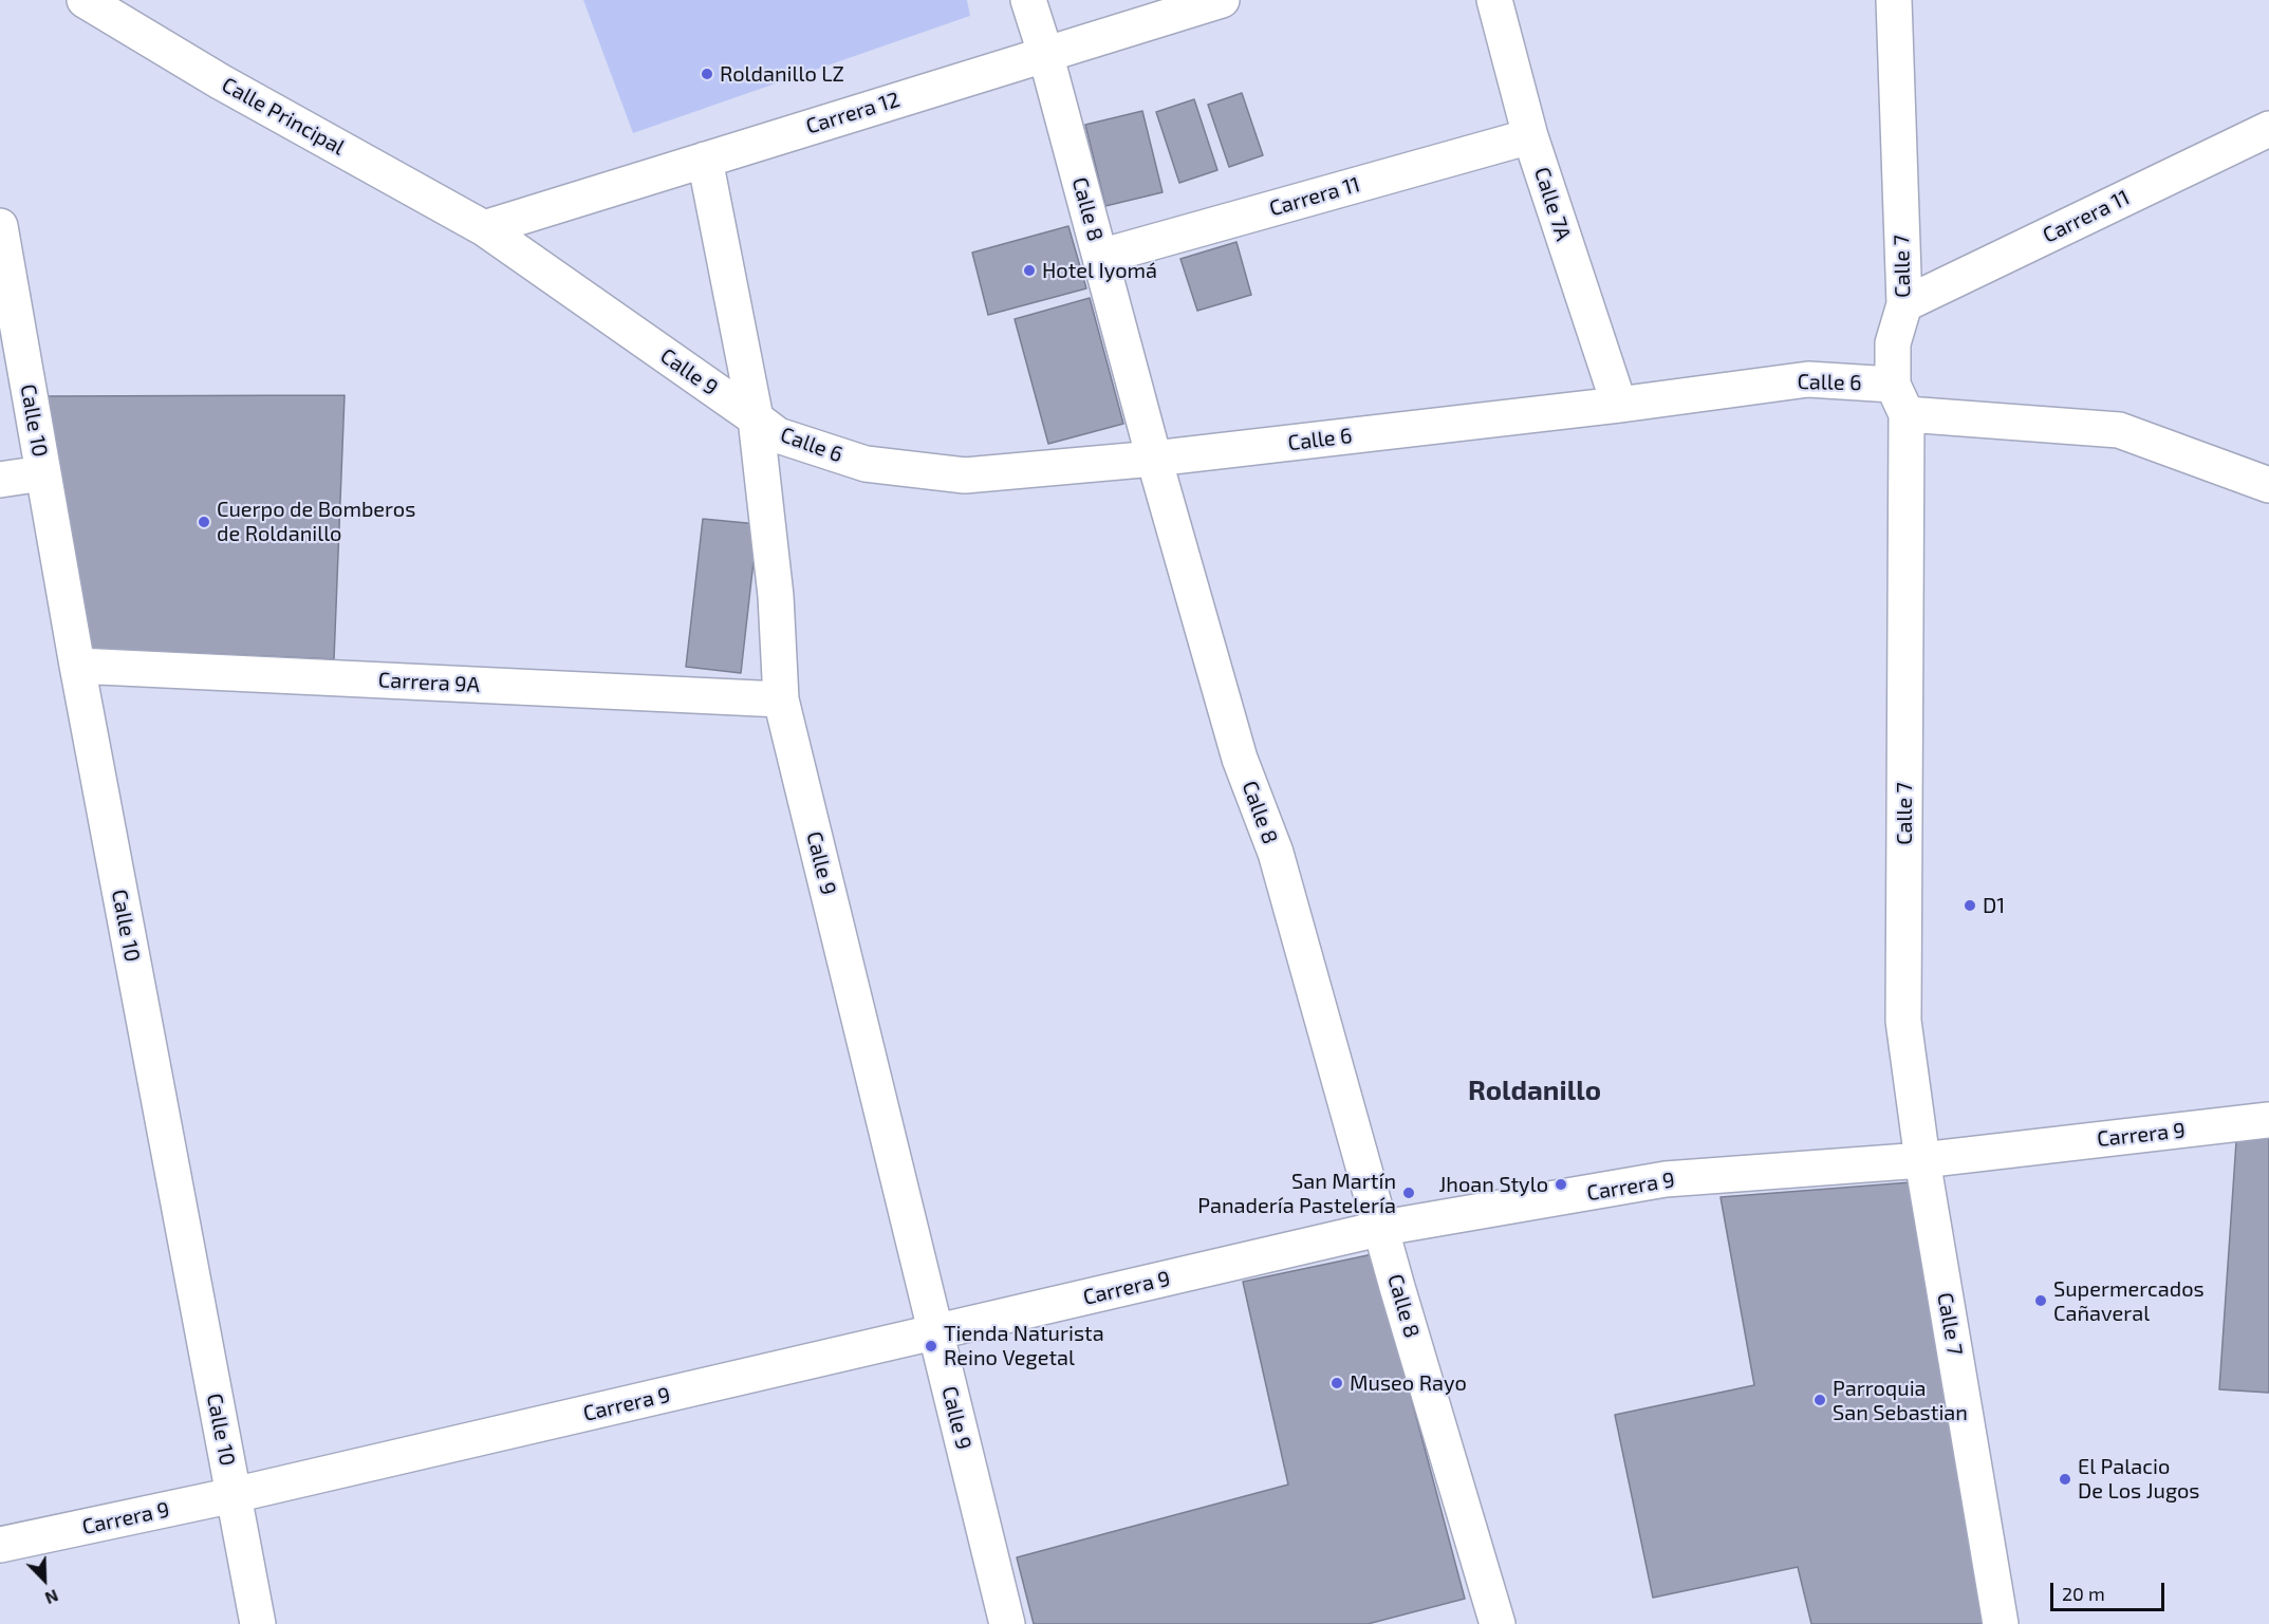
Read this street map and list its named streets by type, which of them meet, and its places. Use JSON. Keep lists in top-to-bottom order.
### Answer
{
  "streets": {
    "street": [
      "Carrera 12",
      "Calle Principal",
      "Carrera 11",
      "Calle 7A",
      "Calle 8",
      "Calle 7",
      "Calle 9",
      "Calle 6",
      "Calle 10",
      "Carrera 9A",
      "Carrera 9"
    ]
  },
  "crossings": [
    ["Carrera 12", "Calle Principal"],
    ["Carrera 12", "Calle 8"],
    ["Carrera 12", "Calle 9"],
    ["Calle Principal", "Calle 9"],
    ["Carrera 11", "Calle 7A"],
    ["Carrera 11", "Calle 8"],
    ["Carrera 11", "Calle 7"],
    ["Calle 7A", "Calle 6"],
    ["Calle 8", "Calle 6"],
    ["Calle 8", "Carrera 9"],
    ["Calle 7", "Calle 6"],
    ["Calle 7", "Carrera 9"],
    ["Calle 9", "Calle 6"],
    ["Calle 9", "Carrera 9A"],
    ["Calle 9", "Carrera 9"],
    ["Calle 10", "Carrera 9A"],
    ["Calle 10", "Carrera 9"]
  ],
  "districts": ["Roldanillo"],
  "places": [
    "Roldanillo LZ",
    "Hotel Iyomá",
    "Cuerpo de Bomberos de Roldanillo",
    "D1",
    "Jhoan Stylo",
    "San Martín Panadería Pastelería",
    "Supermercados Cañaveral",
    "Tienda Naturista Reino Vegetal",
    "Museo Rayo",
    "Parroquia San Sebastian",
    "El Palacio De Los Jugos"
  ],
  "scale_bar": "20 m",
  "north": "bottom right"
}
